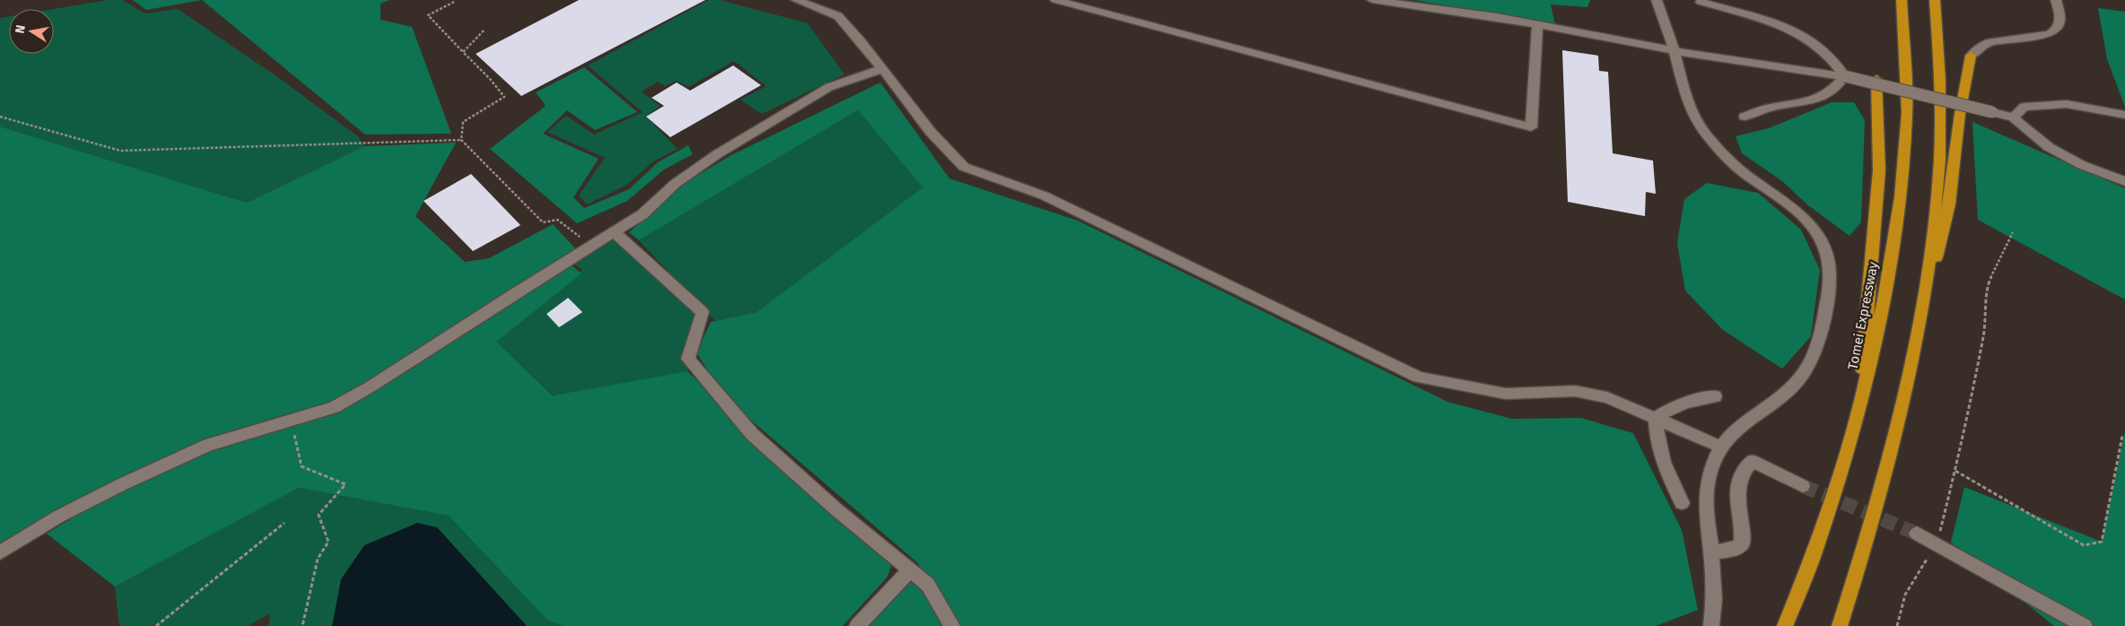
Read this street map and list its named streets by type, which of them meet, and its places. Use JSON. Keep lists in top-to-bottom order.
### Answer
{
  "streets": {
    "highway": ["Tomei Expressway"]
  },
  "north": "left"
}
